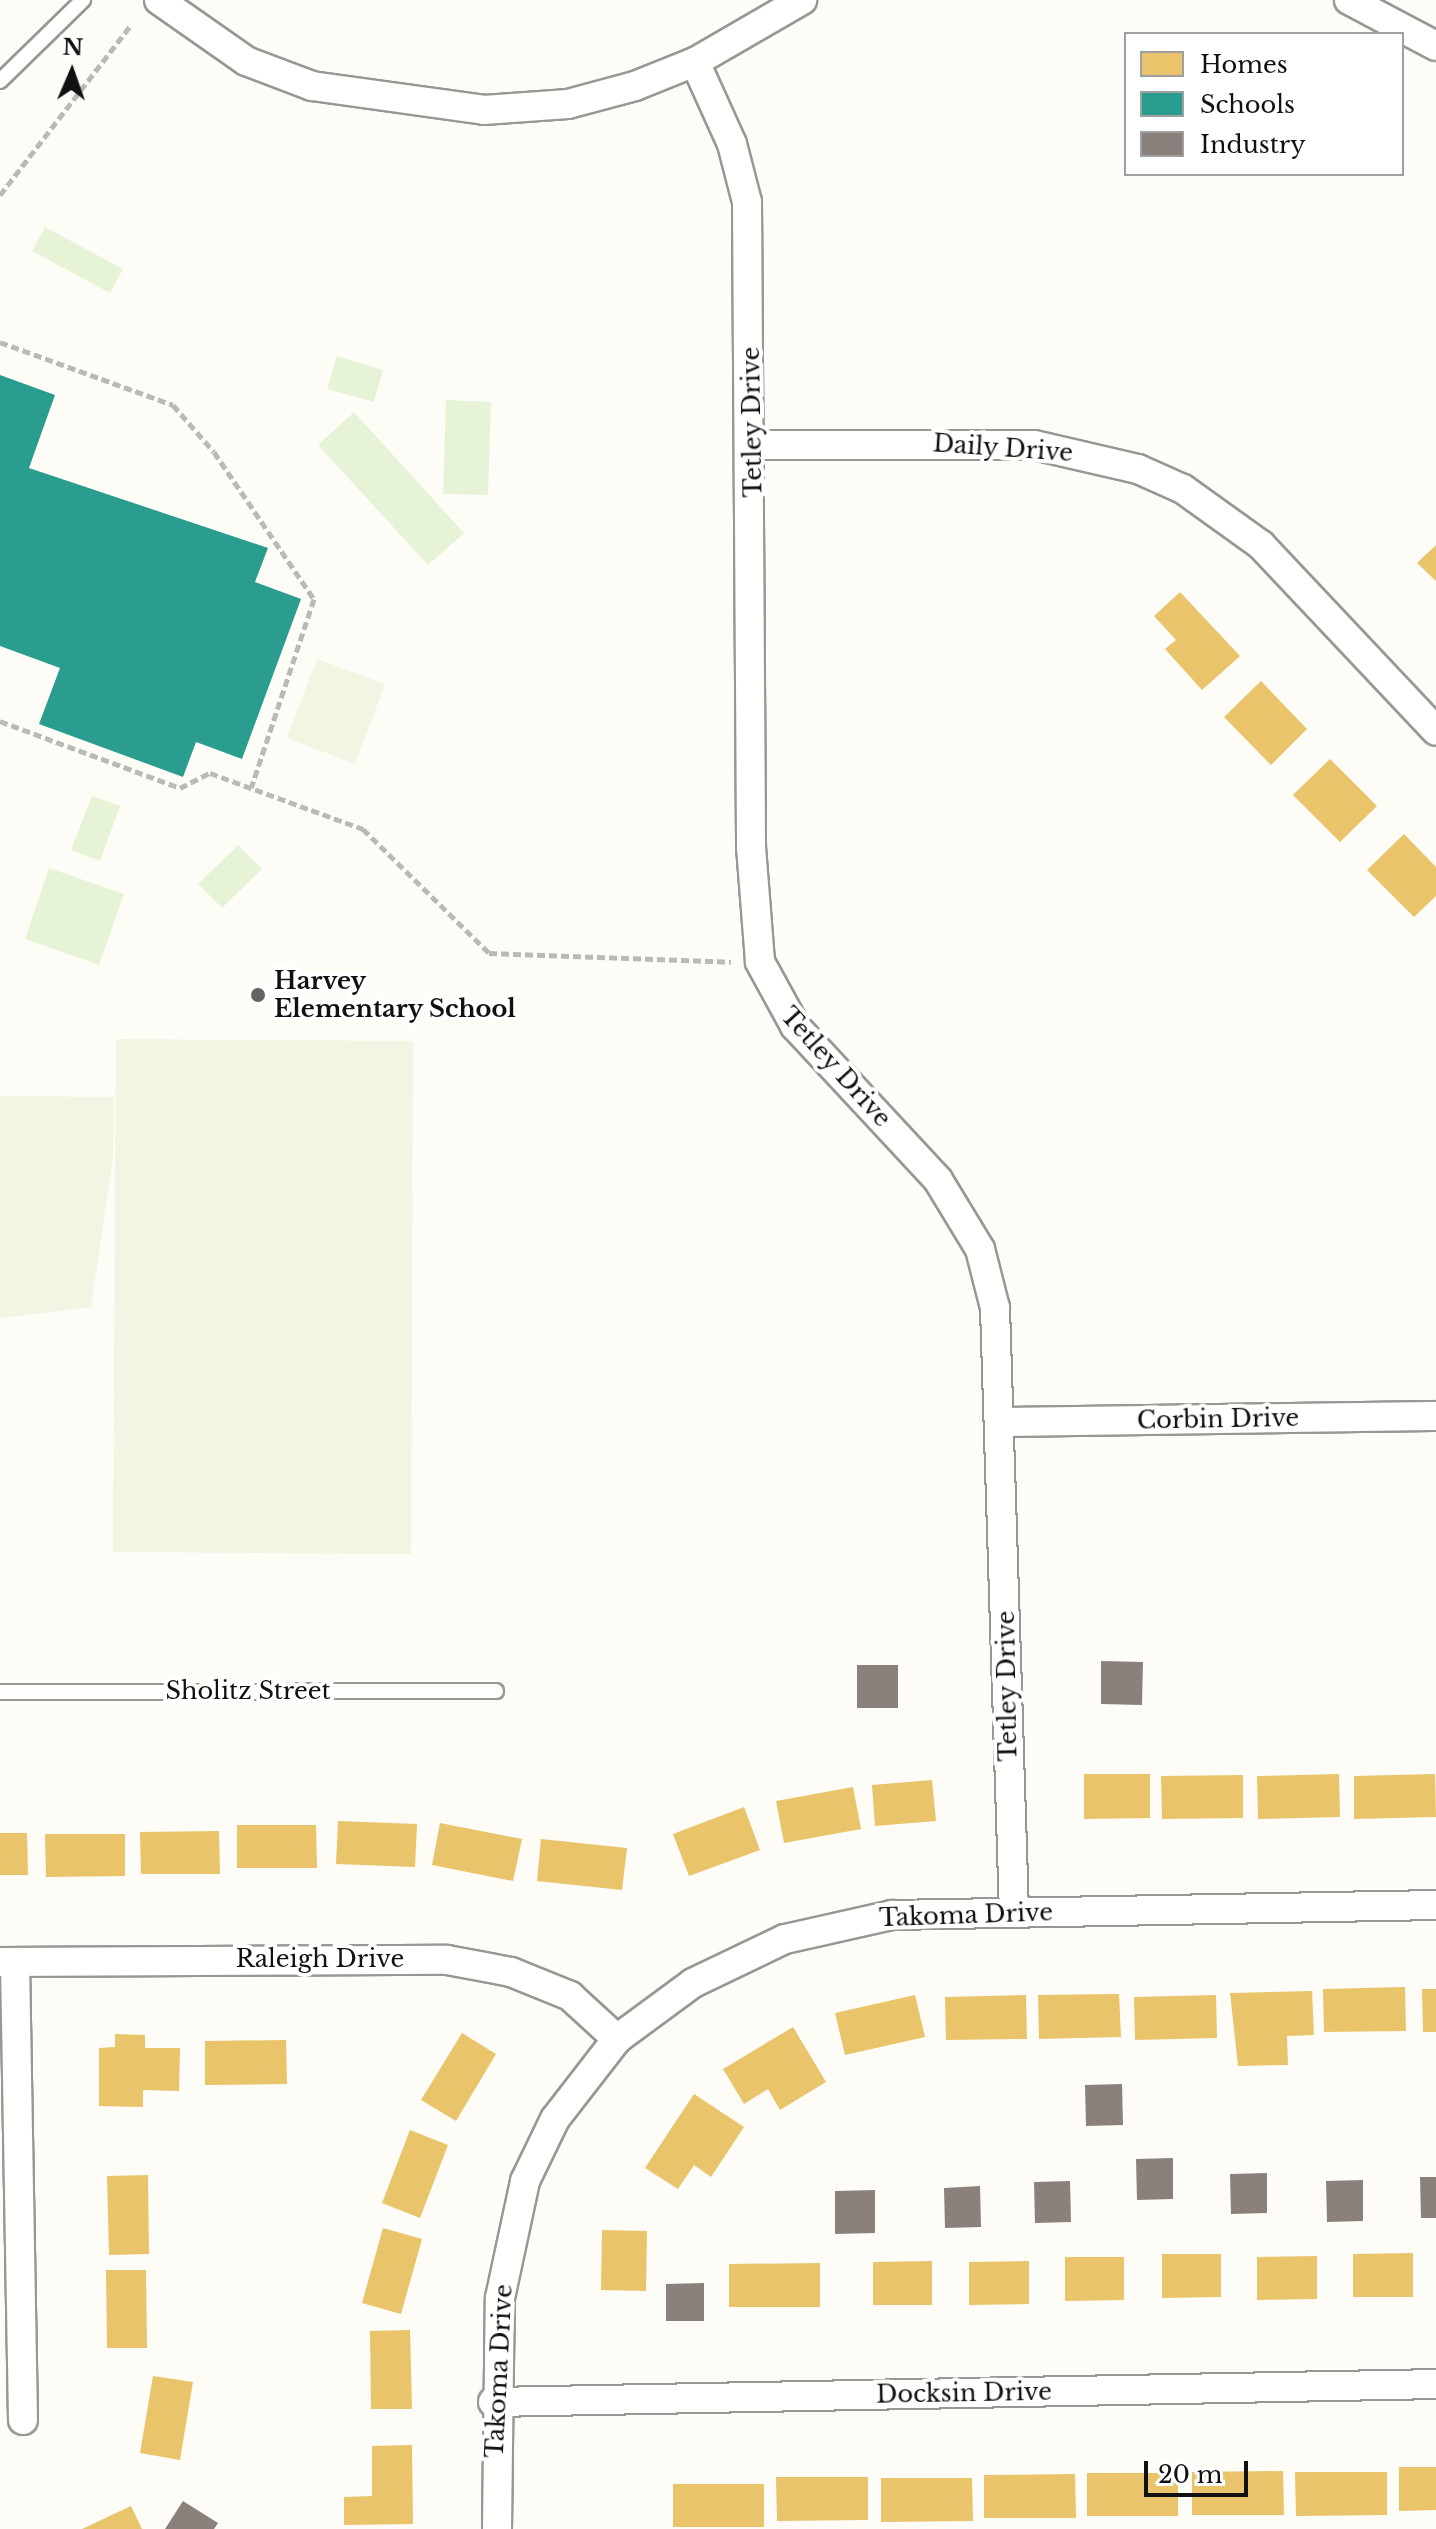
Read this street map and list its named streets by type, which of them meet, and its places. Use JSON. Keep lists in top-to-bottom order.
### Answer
{
  "streets": {
    "street": [
      "Tetley Drive",
      "Daily Drive",
      "Corbin Drive",
      "Takoma Drive",
      "Raleigh Drive",
      "Docksin Drive"
    ],
    "lane": ["Sholitz Street"]
  },
  "crossings": [
    ["Tetley Drive", "Daily Drive"],
    ["Tetley Drive", "Corbin Drive"],
    ["Tetley Drive", "Takoma Drive"],
    ["Takoma Drive", "Raleigh Drive"],
    ["Takoma Drive", "Docksin Drive"]
  ],
  "places": ["Harvey Elementary School"],
  "legend": ["Homes", "Schools", "Industry"],
  "scale_bar": "20 m",
  "north": "top"
}
